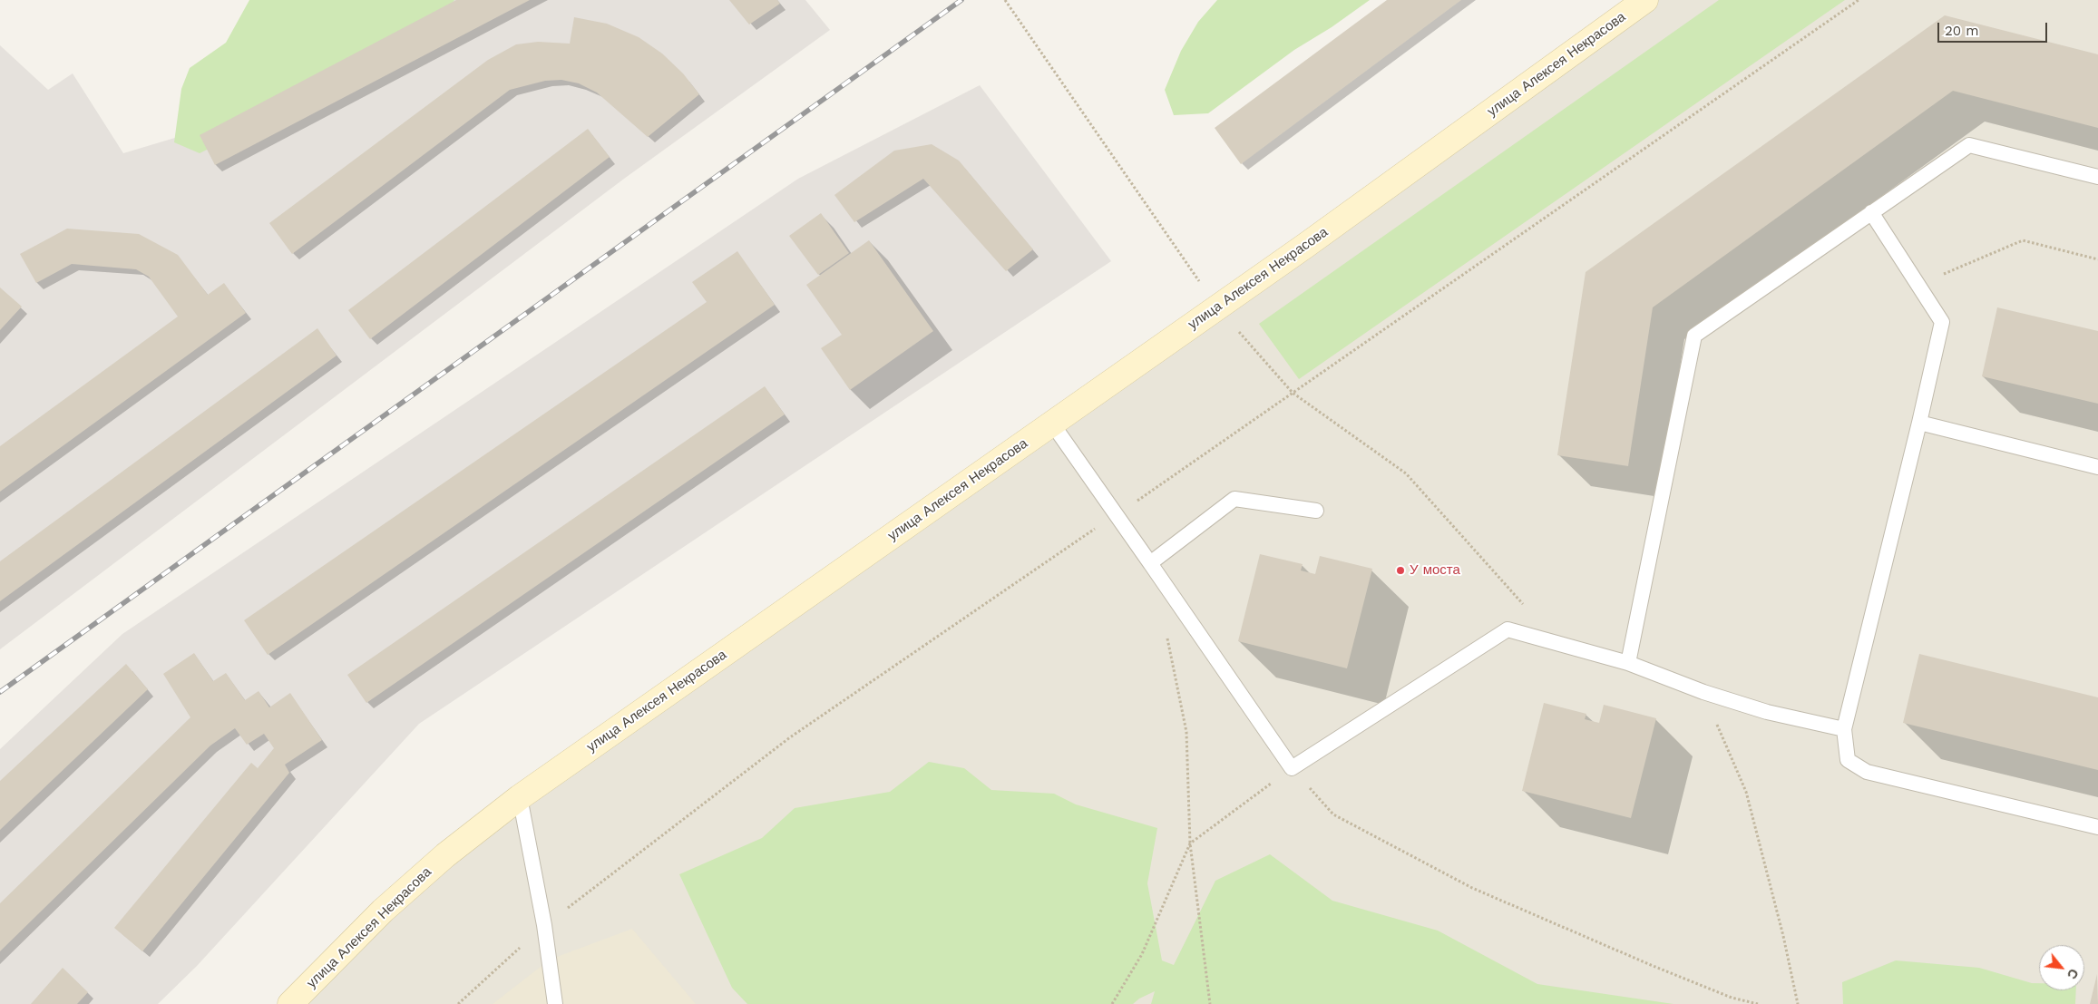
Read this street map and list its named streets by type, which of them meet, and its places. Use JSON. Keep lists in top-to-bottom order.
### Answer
{
  "streets": {
    "street": ["улица Алексея Некрасова"]
  },
  "places": ["У моста"],
  "scale_bar": "20 m",
  "north": "bottom right"
}
